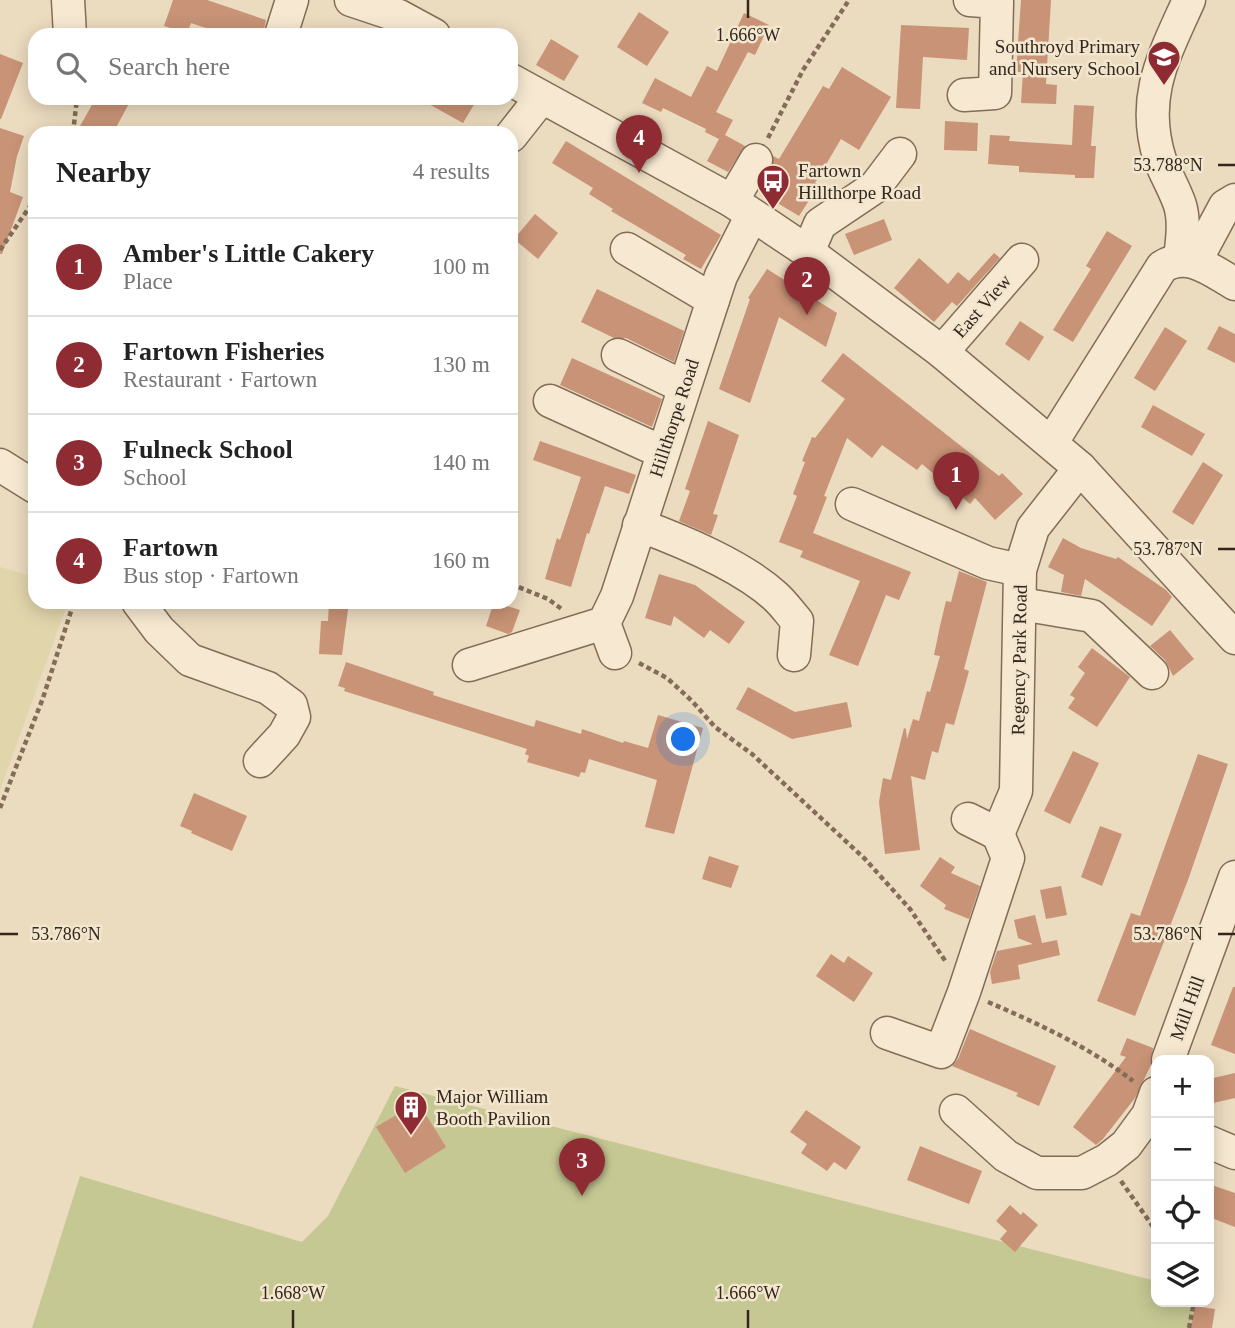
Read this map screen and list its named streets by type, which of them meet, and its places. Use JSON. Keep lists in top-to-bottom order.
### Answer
{
  "streets": {
    "street": [
      "East View",
      "Hillthorpe Road",
      "Regency Park Road",
      "Mill Hill"
    ]
  },
  "places": {
    "school or university": ["Southroyd Primary and Nursery School"],
    "bus stop": ["Fartown Hillthorpe Road"],
    "building": ["Major William Booth Pavilion"]
  },
  "page": {
    "search": "Search here",
    "pins": [
      "4",
      "2",
      "1",
      "3"
    ],
    "heading": ["Nearby", "4 results"],
    "list": [
      {
        "mark": "1",
        "name": "Amber's Little Cakery",
        "note": "Place",
        "value": "100 m"
      },
      {
        "mark": "2",
        "name": "Fartown Fisheries",
        "note": "Restaurant · Fartown",
        "value": "130 m"
      },
      {
        "mark": "3",
        "name": "Fulneck School",
        "note": "School",
        "value": "140 m"
      },
      {
        "mark": "4",
        "name": "Fartown",
        "note": "Bus stop · Fartown",
        "value": "160 m"
      }
    ],
    "map_buttons": ["+", "−"]
  },
  "coordinates": [
    "1.666°W",
    "53.788°N",
    "53.787°N",
    "53.786°N",
    "1.668°W"
  ]
}
